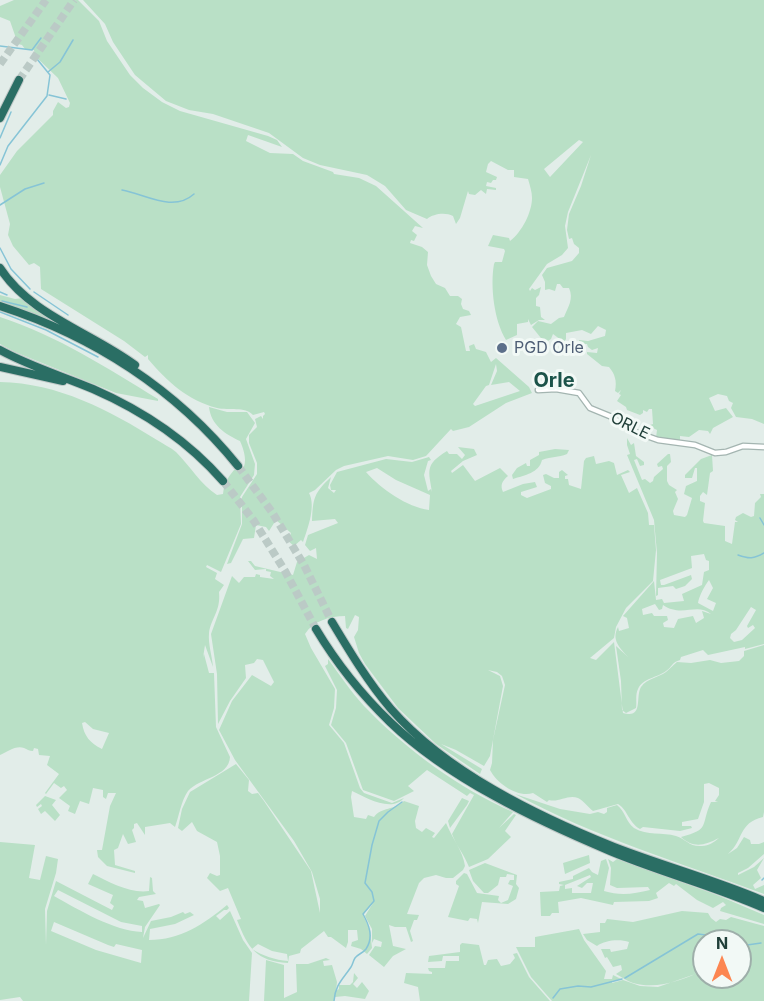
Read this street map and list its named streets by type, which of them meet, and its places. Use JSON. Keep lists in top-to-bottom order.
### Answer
{
  "streets": {
    "street": ["ORLE"]
  },
  "districts": ["Orle"],
  "places": ["PGD Orle"],
  "north": "top"
}
